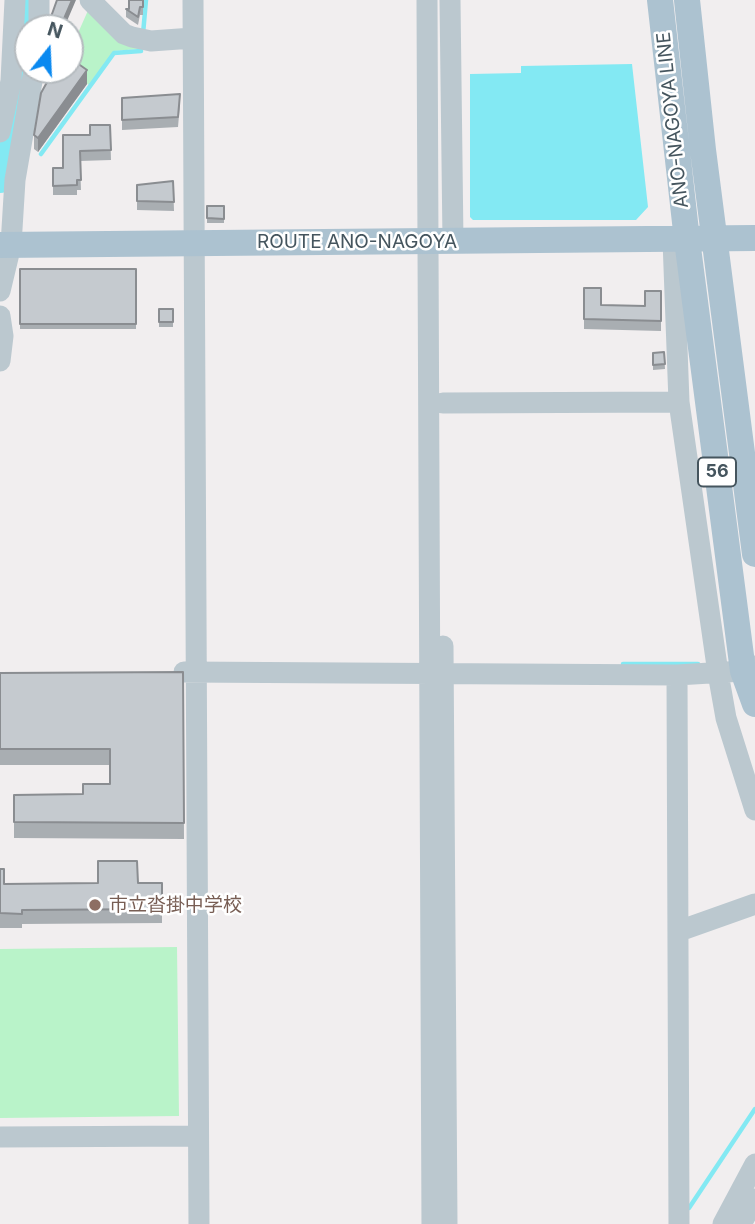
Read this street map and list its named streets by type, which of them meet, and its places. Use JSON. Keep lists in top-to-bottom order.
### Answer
{
  "streets": {
    "main road": ["ANO-NAGOYA LINE", "ROUTE ANO-NAGOYA", "56"]
  },
  "crossings": [
    ["ANO-NAGOYA LINE", "ROUTE ANO-NAGOYA"],
    ["ANO-NAGOYA LINE", "56"],
    ["ROUTE ANO-NAGOYA", "56"]
  ],
  "places": ["市立沓掛中学校"],
  "north": "top"
}
